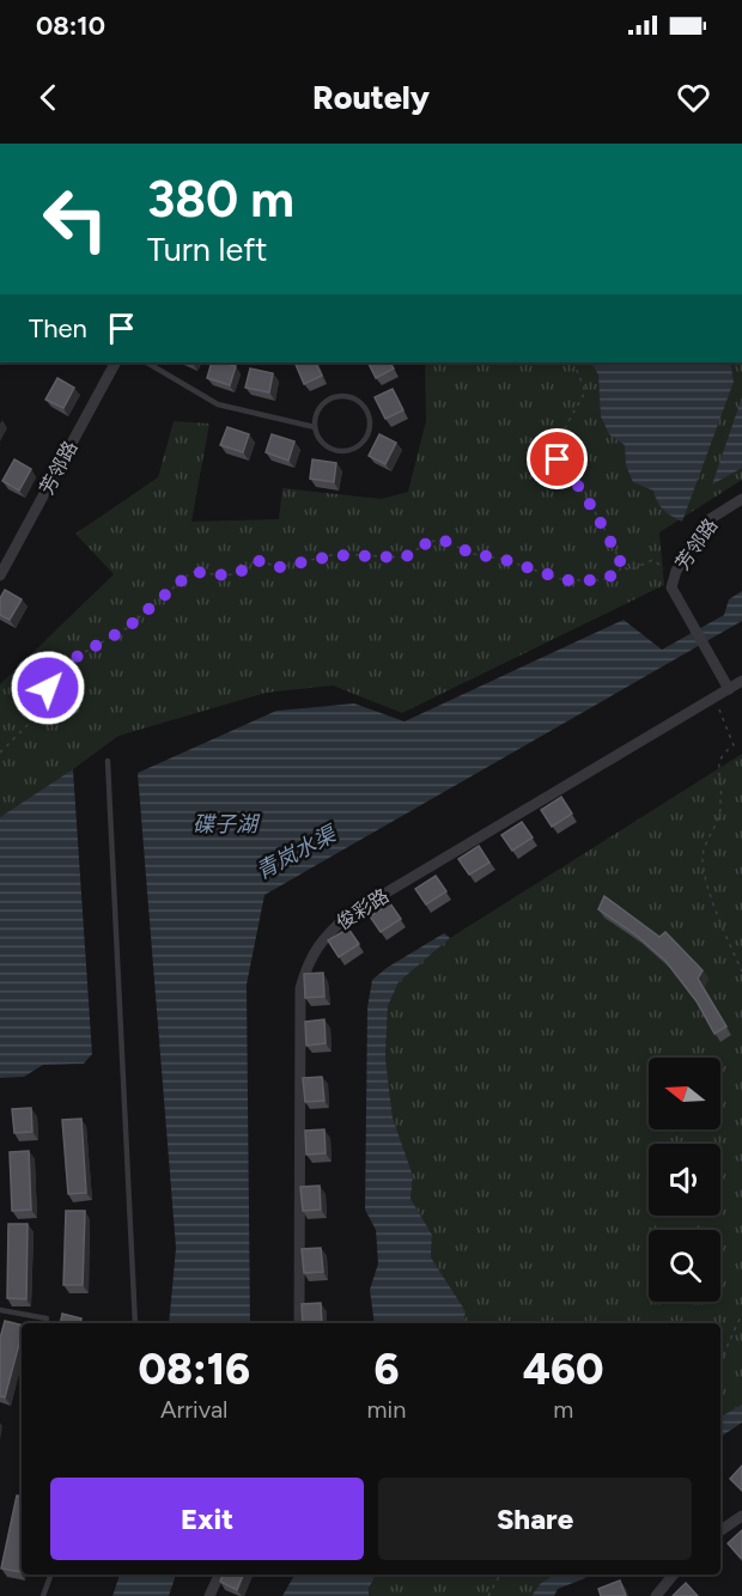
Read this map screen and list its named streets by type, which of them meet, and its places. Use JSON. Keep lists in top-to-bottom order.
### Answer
{
  "streets": {
    "street": ["芳邻路", "俊彩路"]
  },
  "crossings": [
    ["芳邻路", "俊彩路"]
  ],
  "water": ["碟子湖", "青岚水渠"],
  "north": "left",
  "page": {
    "status": "08:10",
    "header": "Routely",
    "turn": ["380 m", "Turn left"],
    "then": "Then",
    "eta": [
      "08:16",
      "Arrival",
      "6",
      "min",
      "460",
      "m"
    ],
    "buttons": ["Exit", "Share"]
  }
}
